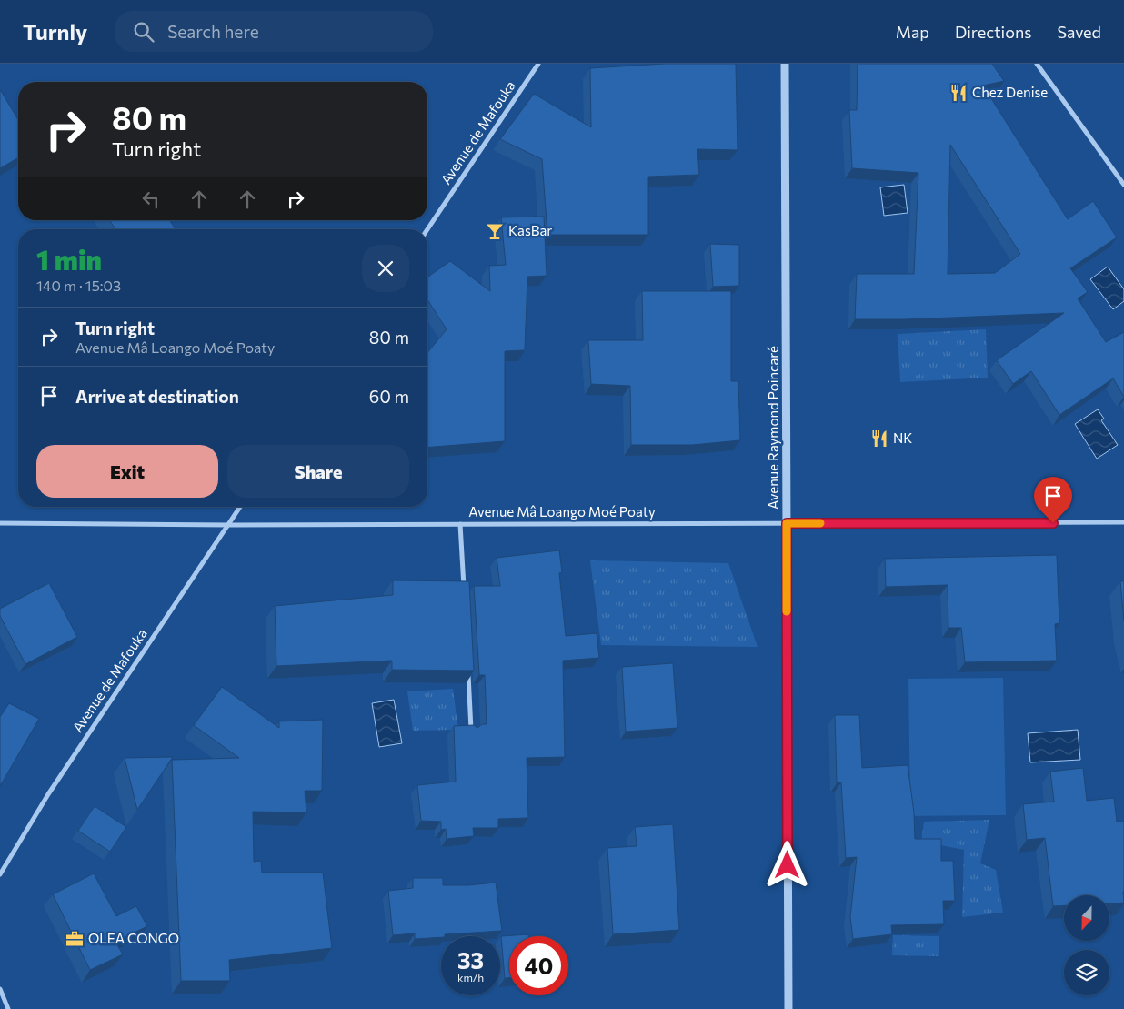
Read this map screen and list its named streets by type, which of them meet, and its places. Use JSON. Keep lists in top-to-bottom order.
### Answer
{
  "streets": {
    "street": ["Avenue de Mafouka", "Avenue Raymond Poincaré", "Avenue Mâ Loango Moé Poaty"]
  },
  "crossings": [
    ["Avenue de Mafouka", "Avenue Mâ Loango Moé Poaty"],
    ["Avenue Raymond Poincaré", "Avenue Mâ Loango Moé Poaty"]
  ],
  "places": {
    "restaurant": ["Chez Denise", "NK"],
    "bar": ["KasBar"],
    "office": ["OLEA CONGO"]
  },
  "north": "bottom",
  "page": {
    "header": "Turnly",
    "search": "Search here",
    "nav": ["Map", "Directions", "Saved"],
    "turn": ["80 m", "Turn right"],
    "heading": ["1 min", "140 m · 15:03"],
    "list": [
      {
        "name": "Turn right",
        "note": "Avenue Mâ Loango Moé Poaty",
        "value": "80 m"
      },
      {
        "name": "Arrive at destination",
        "value": "60 m"
      }
    ],
    "buttons": ["Exit", "Share"],
    "speed": "33 km/h",
    "limit": "40"
  }
}
